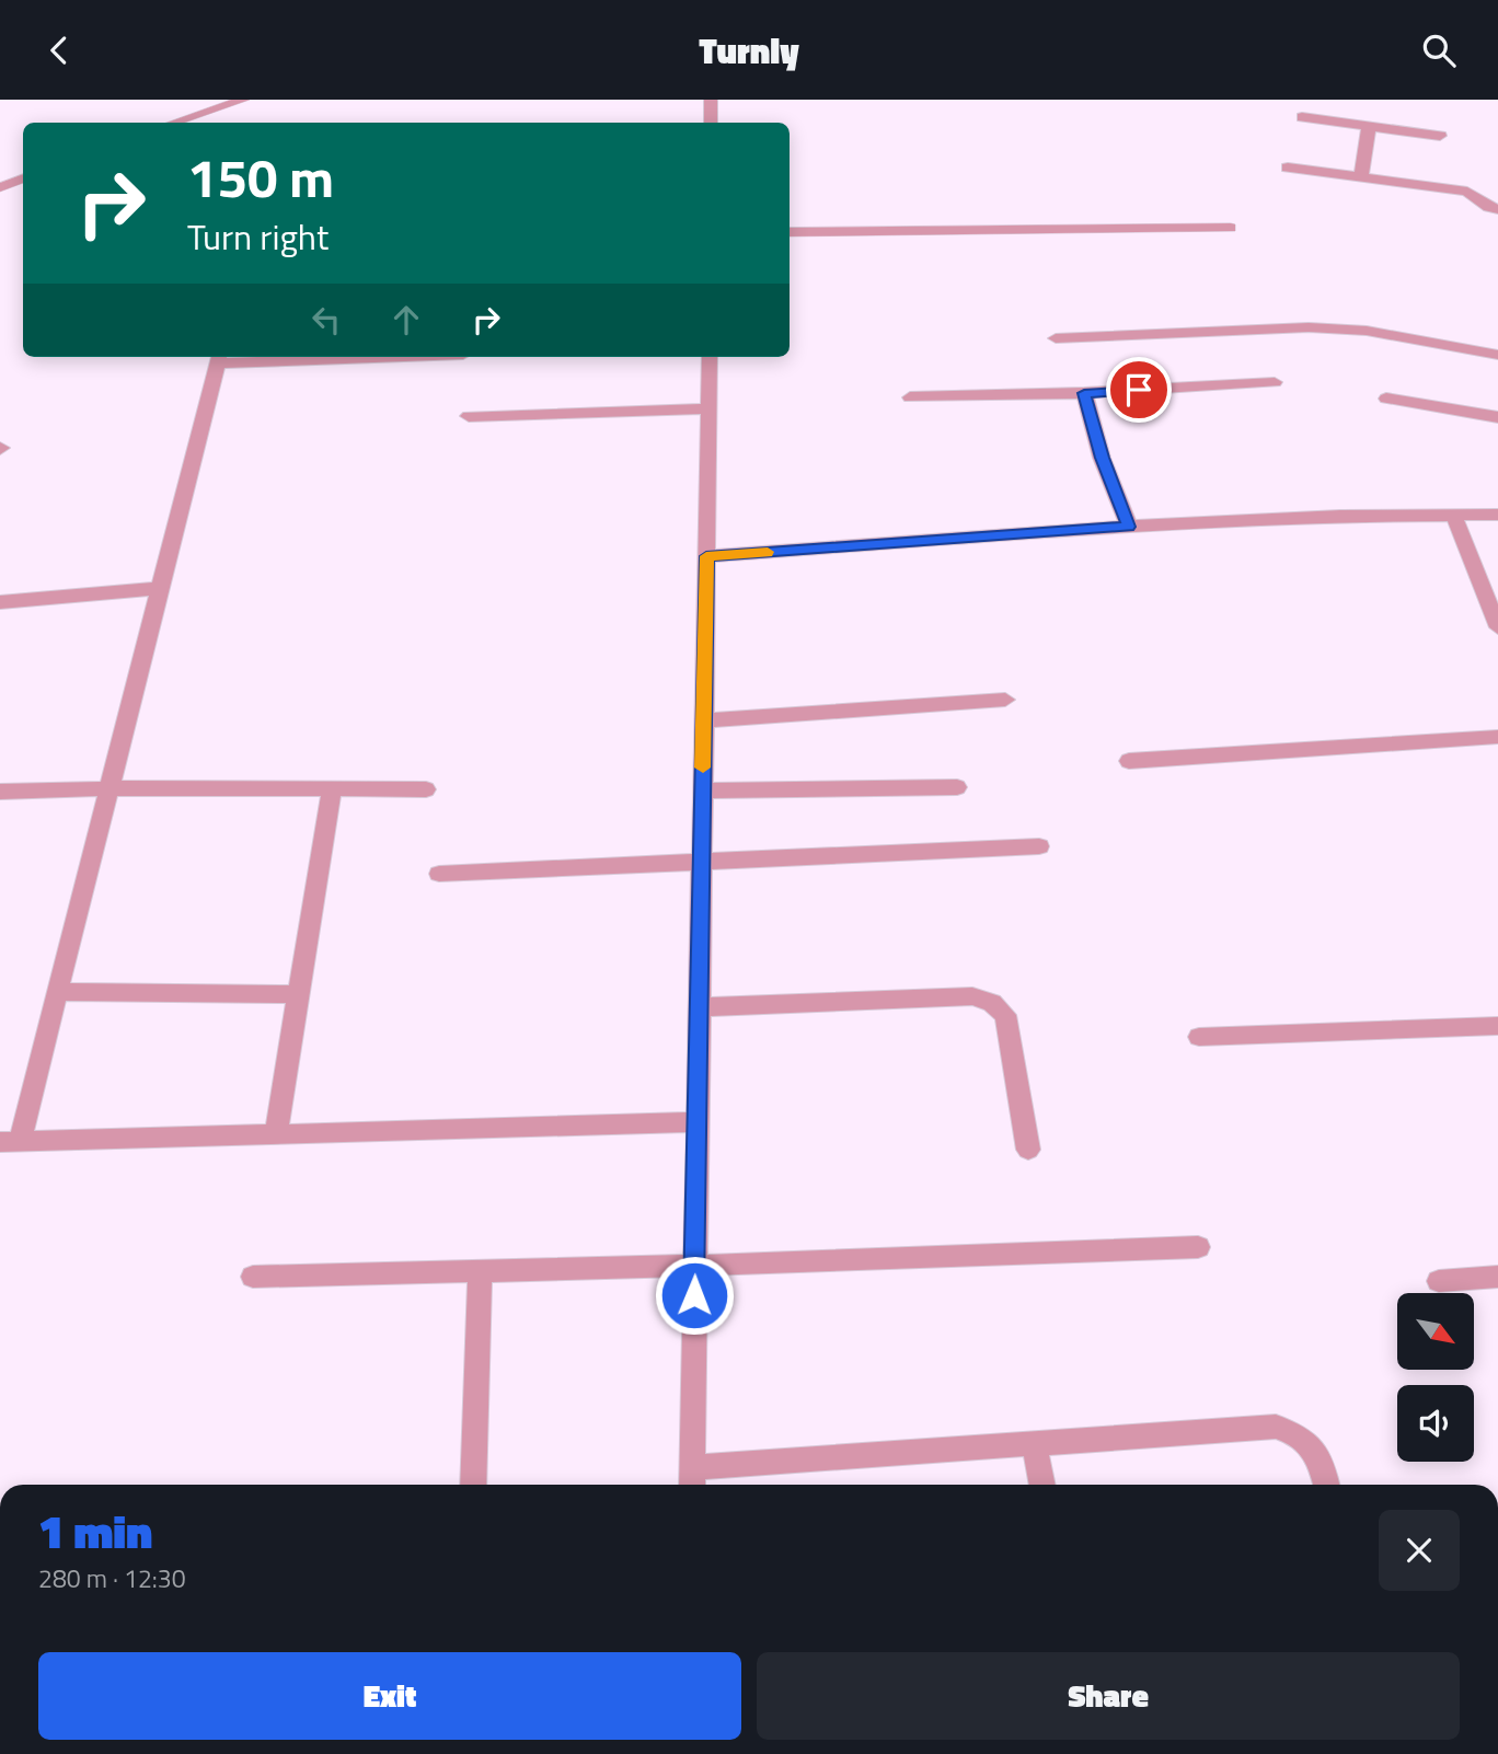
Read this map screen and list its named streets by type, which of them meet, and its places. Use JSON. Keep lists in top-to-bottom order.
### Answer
{
  "north": "bottom right",
  "page": {
    "header": "Turnly",
    "turn": ["150 m", "Turn right"],
    "heading": ["1 min", "280 m · 12:30"],
    "buttons": ["Exit", "Share"]
  }
}
